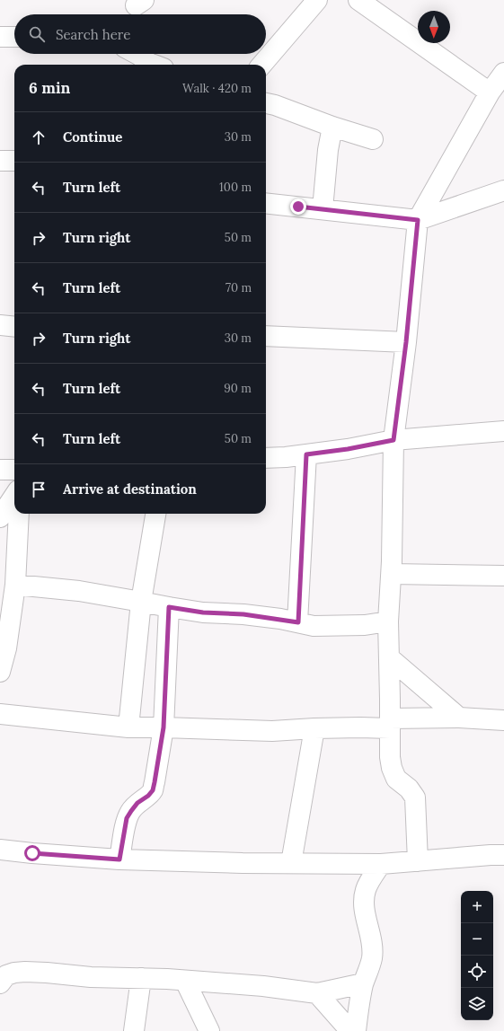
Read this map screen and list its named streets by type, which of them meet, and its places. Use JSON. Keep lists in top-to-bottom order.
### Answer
{
  "north": "bottom",
  "page": {
    "search": "Search here",
    "heading": ["6 min", "Walk · 420 m"],
    "list": [
      ["Continue", "30 m"],
      ["Turn left", "100 m"],
      ["Turn right", "50 m"],
      ["Turn left", "70 m"],
      ["Turn right", "30 m"],
      ["Turn left", "90 m"],
      ["Turn left", "50 m"],
      "Arrive at destination"
    ],
    "map_buttons": ["+", "−"]
  }
}
